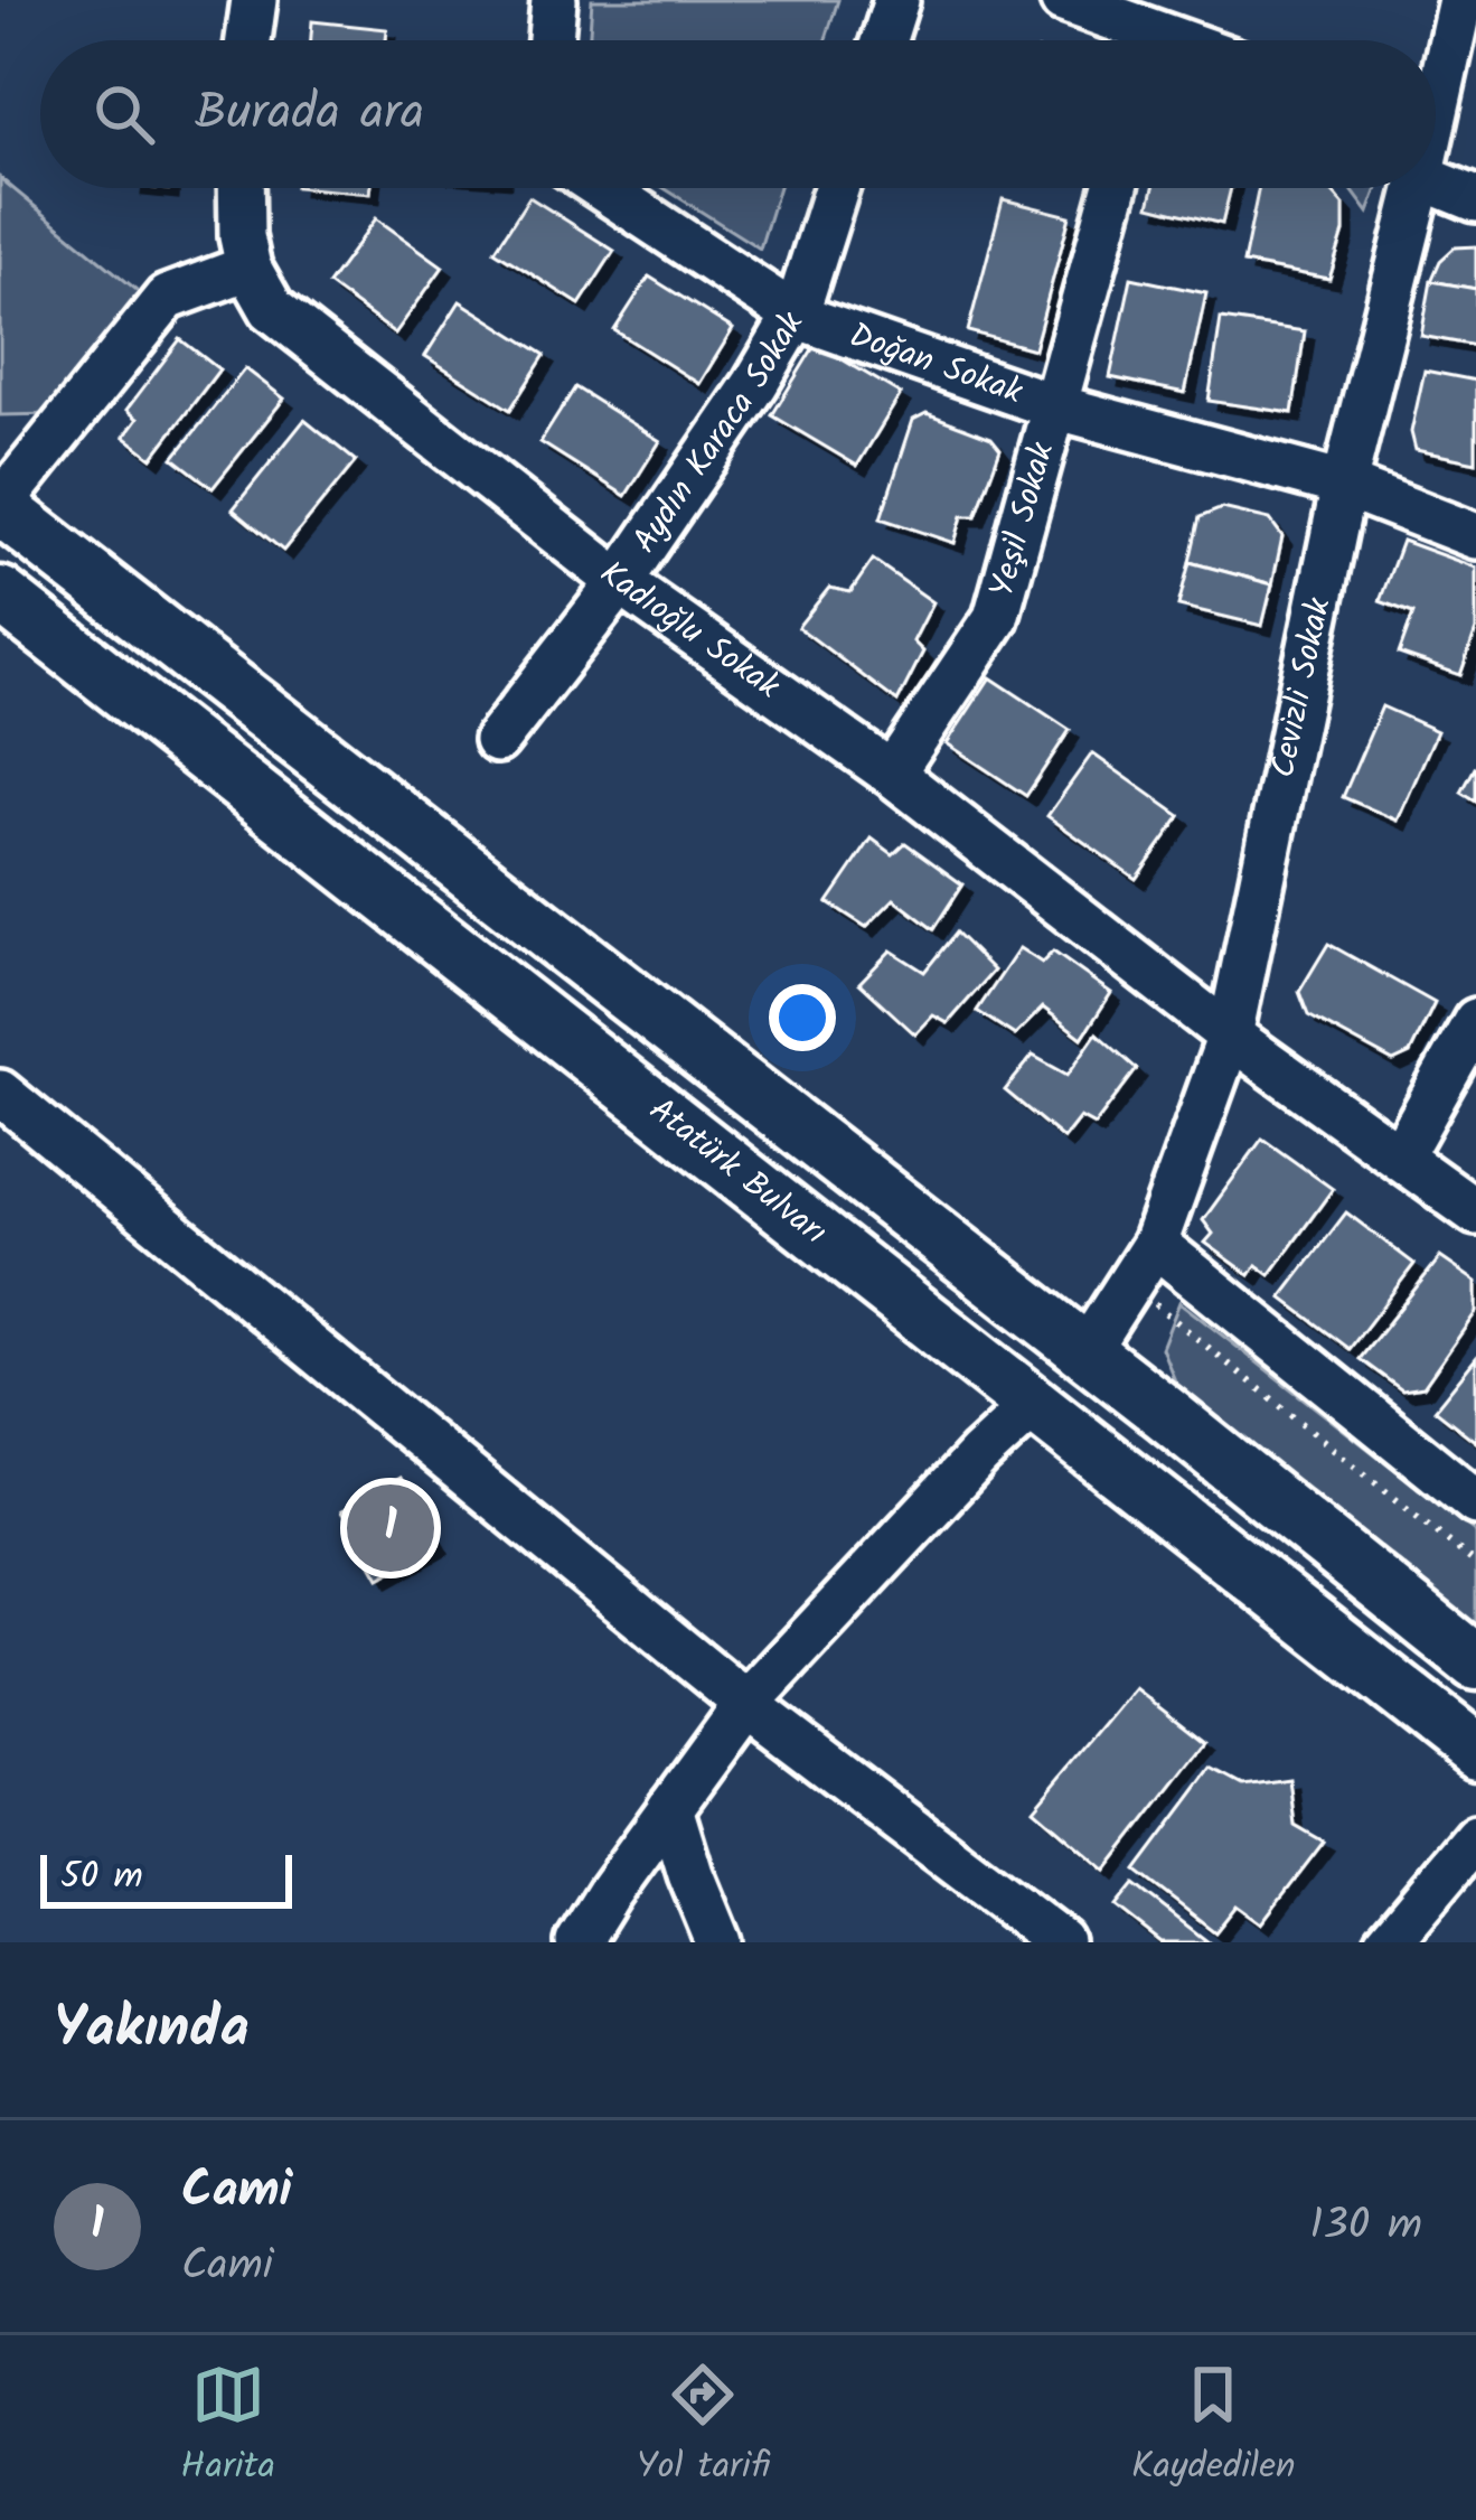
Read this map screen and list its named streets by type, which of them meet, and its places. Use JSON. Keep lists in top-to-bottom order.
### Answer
{
  "streets": {
    "main road": ["Atatürk Bulvarı"],
    "street": [
      "Doğan Sokak",
      "Aydın Karaca Sokak",
      "Yeşil Sokak",
      "Kadıoğlu Sokak",
      "Cevizli Sokak"
    ]
  },
  "crossings": [
    ["Doğan Sokak", "Aydın Karaca Sokak"],
    ["Doğan Sokak", "Yeşil Sokak"],
    ["Doğan Sokak", "Cevizli Sokak"],
    ["Aydın Karaca Sokak", "Kadıoğlu Sokak"],
    ["Yeşil Sokak", "Kadıoğlu Sokak"],
    ["Kadıoğlu Sokak", "Cevizli Sokak"]
  ],
  "scale_bar": "50 m",
  "page": {
    "search": "Burada ara",
    "pins": "1",
    "scale": "50 m",
    "heading": "Yakında",
    "list": [
      {
        "mark": "1",
        "name": "Cami",
        "note": "Cami",
        "value": "130 m"
      }
    ],
    "nav": ["Harita", "Yol tarifi", "Kaydedilen"]
  }
}
